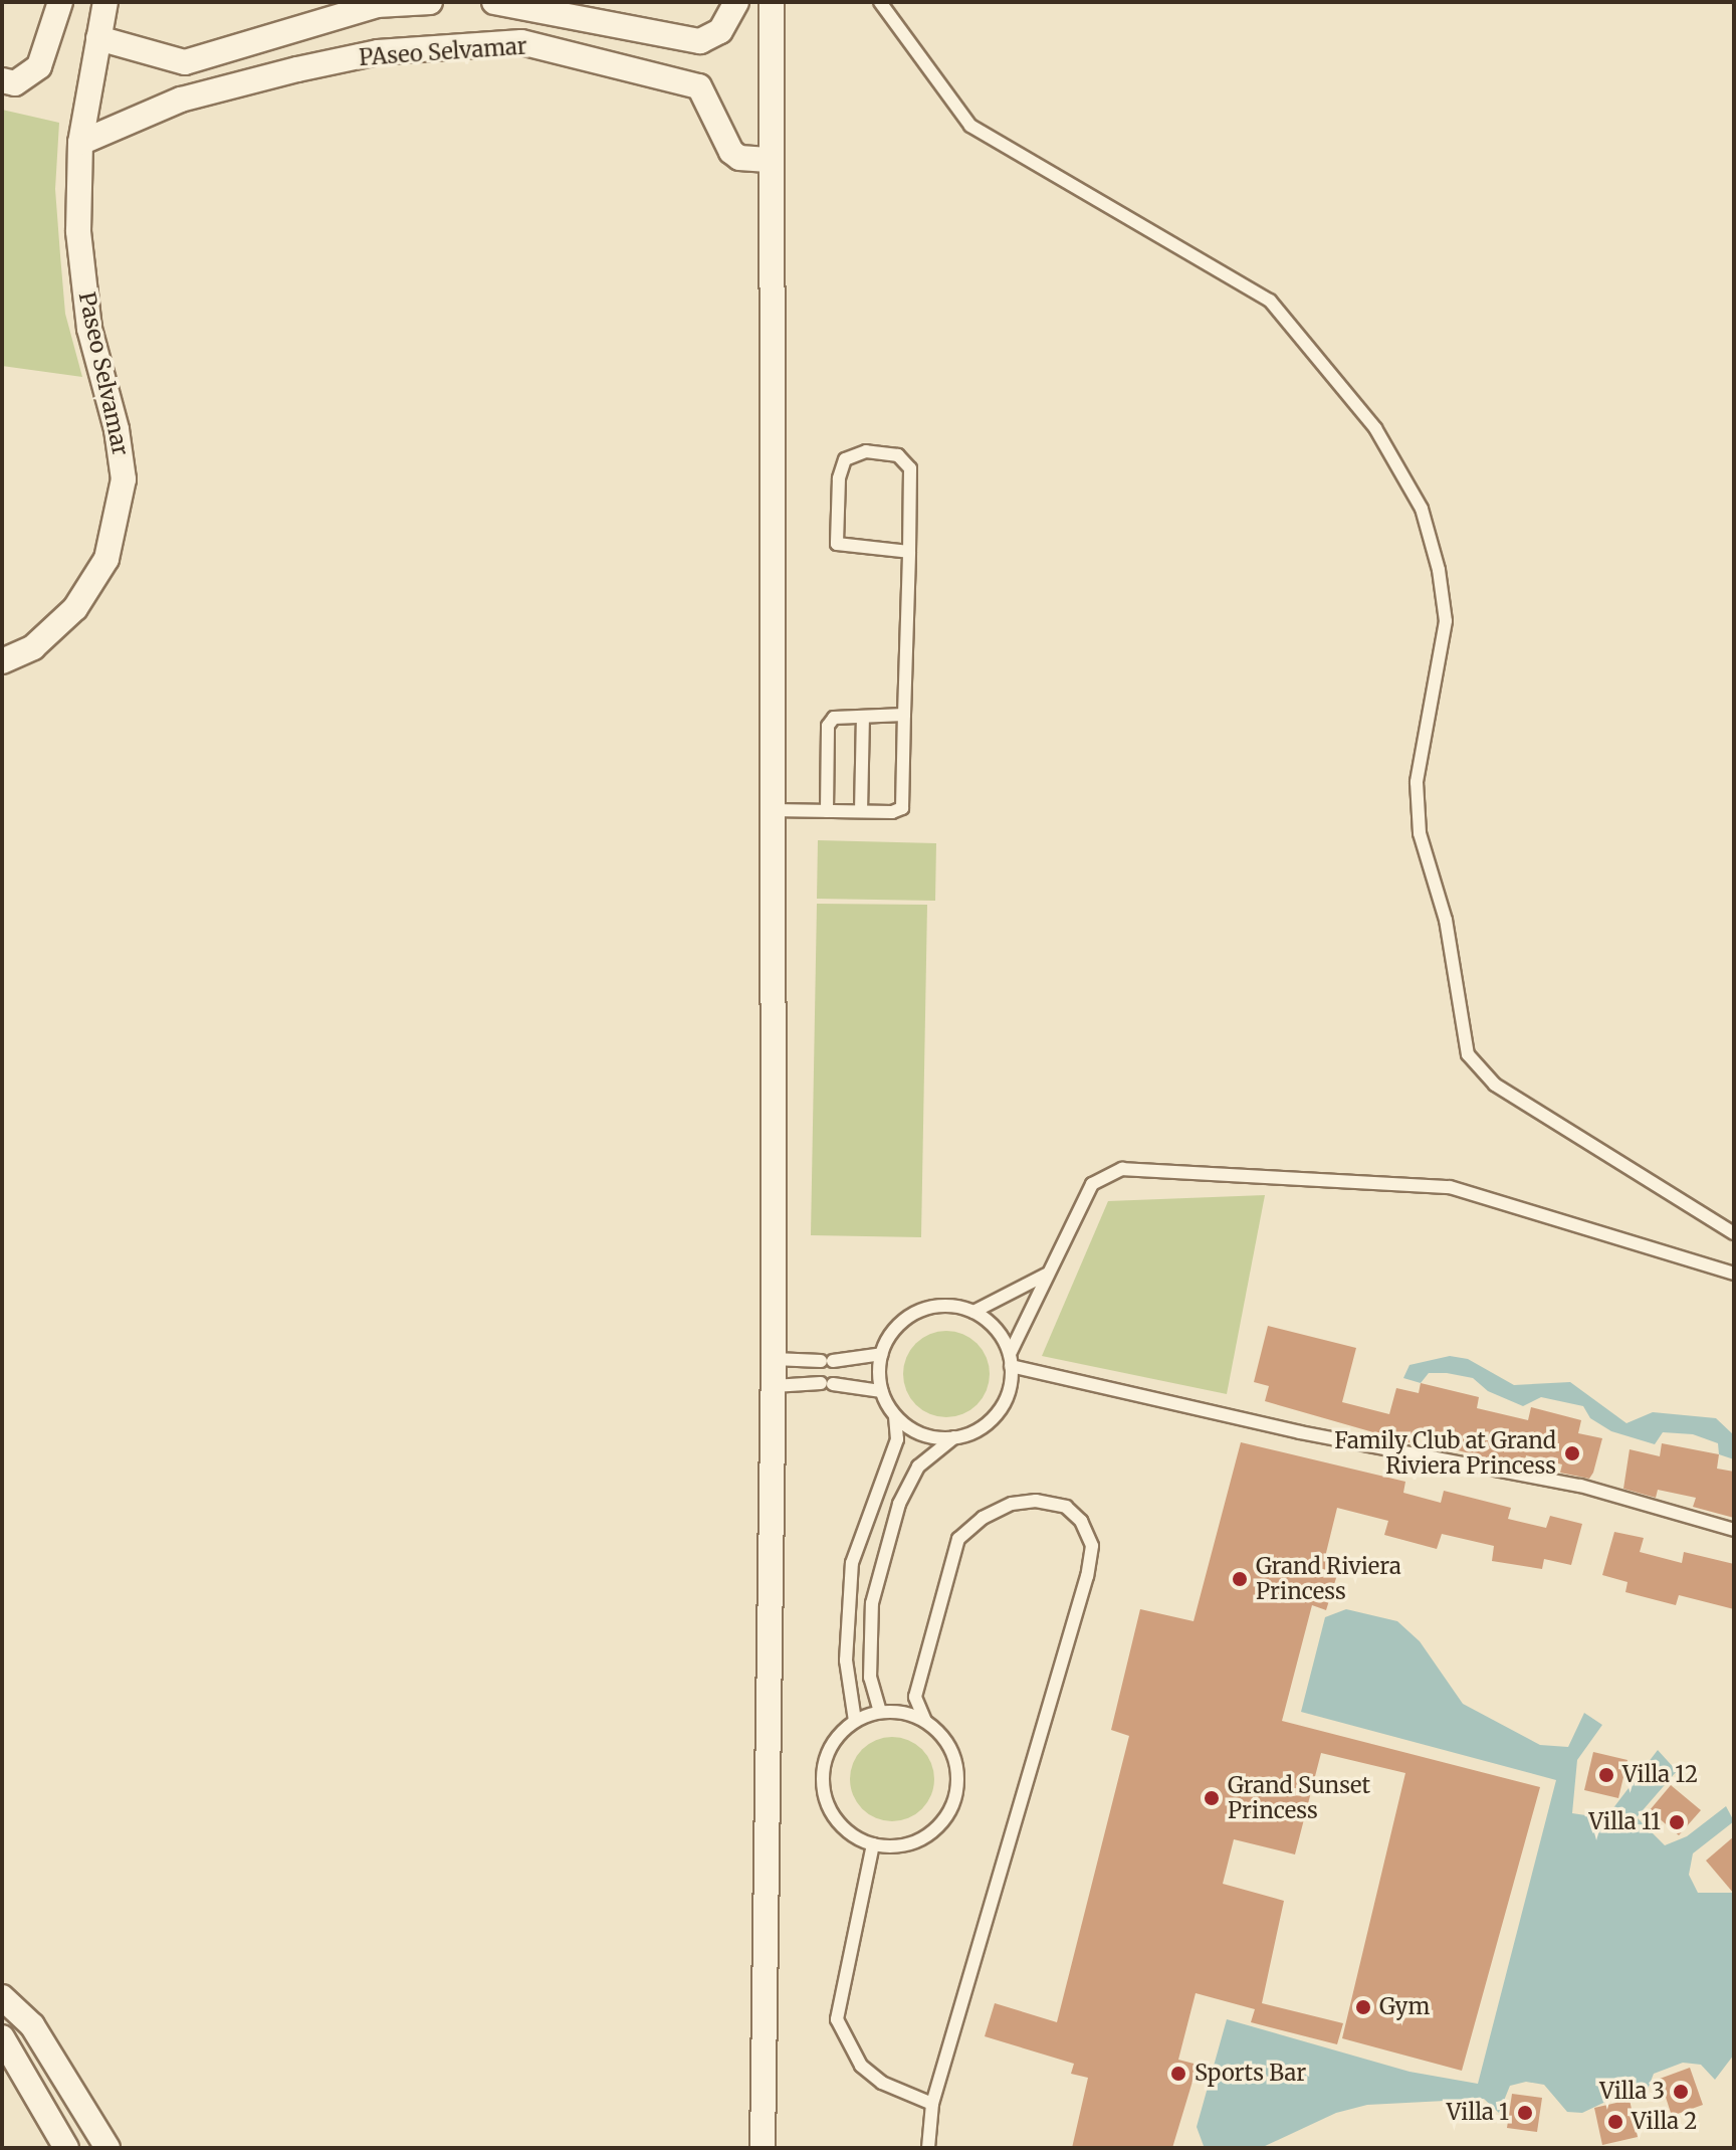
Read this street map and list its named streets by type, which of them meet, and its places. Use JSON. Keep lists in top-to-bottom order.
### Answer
{
  "streets": {
    "street": ["PAseo Selvamar", "Paseo Selvamar"]
  },
  "crossings": [
    ["PAseo Selvamar", "Paseo Selvamar"]
  ],
  "places": [
    "Family Club at Grand Riviera Princess",
    "Grand Riviera Princess",
    "Villa 12",
    "Grand Sunset Princess",
    "Villa 11",
    "Gym",
    "Sports Bar",
    "Villa 3",
    "Villa 1",
    "Villa 2"
  ]
}
